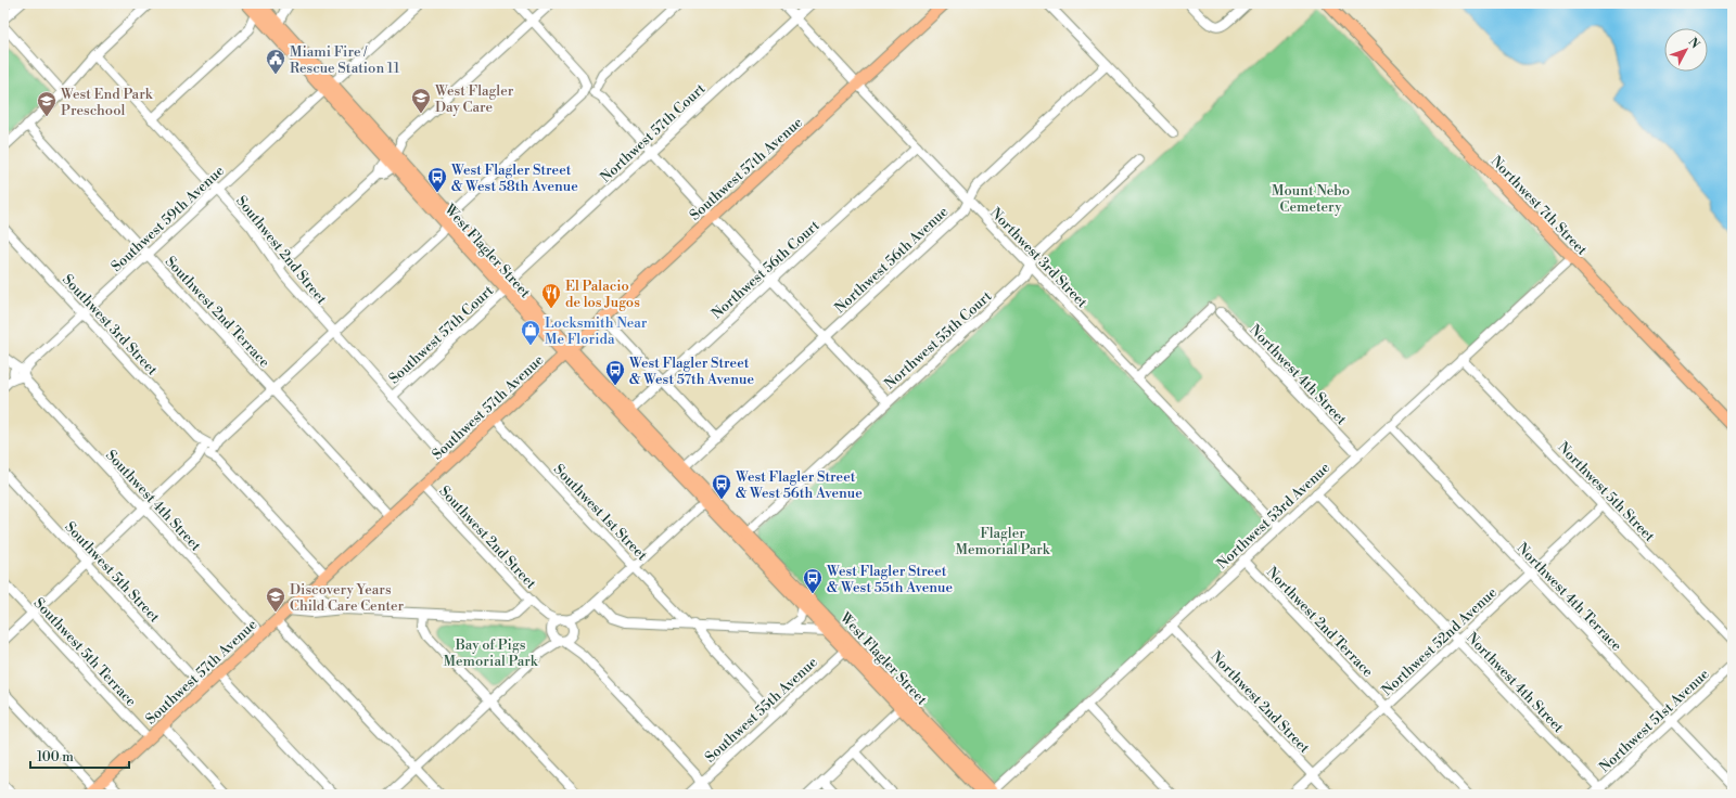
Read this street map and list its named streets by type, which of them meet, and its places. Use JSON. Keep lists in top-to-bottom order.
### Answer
{
  "streets": {
    "main road": ["Southwest 57th Avenue", "Northwest 7th Street", "West Flagler Street"],
    "street": [
      "Northwest 57th Court",
      "Southwest 59th Avenue",
      "Southwest 2nd Street",
      "Northwest 3rd Street",
      "Northwest 56th Avenue",
      "Northwest 56th Court",
      "Southwest 2nd Terrace",
      "Southwest 3rd Street",
      "Southwest 57th Court",
      "Northwest 55th Court",
      "Northwest 4th Street",
      "Northwest 5th Street",
      "Southwest 4th Street",
      "Southwest 1st Street",
      "Northwest 53rd Avenue",
      "Southwest 5th Street",
      "Northwest 4th Terrace",
      "Northwest 2nd Terrace",
      "Northwest 52nd Avenue",
      "Southwest 5th Terrace",
      "Northwest 2nd Street",
      "Southwest 55th Avenue",
      "Northwest 51st Avenue"
    ]
  },
  "crossings": [
    ["Northwest 57th Court", "West Flagler Street"],
    ["Northwest 57th Court", "Northwest 3rd Street"],
    ["Northwest 57th Court", "Southwest 57th Court"],
    ["Southwest 57th Avenue", "Southwest 2nd Street"],
    ["Southwest 57th Avenue", "West Flagler Street"],
    ["Southwest 57th Avenue", "Northwest 3rd Street"],
    ["Southwest 57th Avenue", "Southwest 2nd Terrace"],
    ["Southwest 57th Avenue", "Southwest 3rd Street"],
    ["Southwest 57th Avenue", "Southwest 4th Street"],
    ["Southwest 57th Avenue", "Southwest 1st Street"],
    ["Southwest 57th Avenue", "Southwest 5th Street"],
    ["Southwest 57th Avenue", "Southwest 5th Terrace"],
    ["Northwest 7th Street", "Northwest 53rd Avenue"],
    ["Southwest 59th Avenue", "Southwest 2nd Street"],
    ["Southwest 59th Avenue", "West Flagler Street"],
    ["Southwest 59th Avenue", "Southwest 2nd Terrace"],
    ["Southwest 59th Avenue", "Southwest 3rd Street"],
    ["Southwest 59th Avenue", "Southwest 4th Street"],
    ["Southwest 2nd Street", "Southwest 57th Court"],
    ["West Flagler Street", "Northwest 56th Avenue"],
    ["West Flagler Street", "Northwest 56th Court"],
    ["West Flagler Street", "Southwest 57th Court"],
    ["West Flagler Street", "Northwest 55th Court"],
    ["West Flagler Street", "Northwest 53rd Avenue"],
    ["West Flagler Street", "Southwest 55th Avenue"],
    ["Northwest 3rd Street", "Northwest 56th Avenue"],
    ["Northwest 3rd Street", "Northwest 56th Court"],
    ["Northwest 3rd Street", "Northwest 55th Court"],
    ["Northwest 3rd Street", "Northwest 53rd Avenue"],
    ["Northwest 4th Street", "Northwest 53rd Avenue"],
    ["Northwest 4th Street", "Northwest 52nd Avenue"],
    ["Northwest 4th Street", "Northwest 51st Avenue"],
    ["Northwest 5th Street", "Northwest 53rd Avenue"],
    ["Northwest 5th Street", "Northwest 52nd Avenue"],
    ["Southwest 1st Street", "Southwest 55th Avenue"],
    ["Northwest 53rd Avenue", "Northwest 4th Terrace"],
    ["Northwest 53rd Avenue", "Northwest 2nd Terrace"],
    ["Northwest 53rd Avenue", "Northwest 2nd Street"],
    ["Northwest 4th Terrace", "Northwest 52nd Avenue"],
    ["Northwest 4th Terrace", "Northwest 51st Avenue"],
    ["Northwest 2nd Terrace", "Northwest 52nd Avenue"],
    ["Northwest 52nd Avenue", "Northwest 2nd Street"]
  ],
  "parks": ["Mount Nebo Cemetery", "Flagler Memorial Park", "Bay of Pigs Memorial Park"],
  "places": {
    "public building": ["Miami Fire / Rescue Station 11"],
    "school or university": ["West Flagler Day Care", "West End Park Preschool", "Discovery Years Child Care Center"],
    "bus stop": [
      "West Flagler Street & West 58th Avenue",
      "West Flagler Street & West 57th Avenue",
      "West Flagler Street & West 56th Avenue",
      "West Flagler Street & West 55th Avenue"
    ],
    "restaurant": ["El Palacio de los Jugos"],
    "shop": ["Locksmith Near Me Florida"]
  },
  "scale_bar": "100 m",
  "north": "top right"
}
